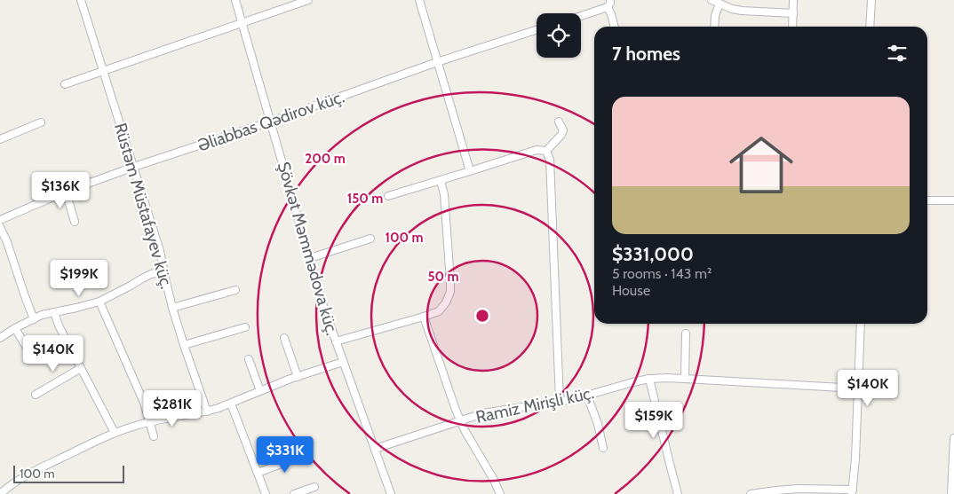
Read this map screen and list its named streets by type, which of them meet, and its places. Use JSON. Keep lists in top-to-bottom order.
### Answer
{
  "streets": {
    "street": [
      "Əliabbas Qədirov küç.",
      "Rüstəm Müstafayev küç.",
      "Şövkət Məmmədova küç.",
      "Ramiz Mirişli küç."
    ]
  },
  "crossings": [
    ["Əliabbas Qədirov küç.", "Rüstəm Müstafayev küç."],
    ["Əliabbas Qədirov küç.", "Şövkət Məmmədova küç."],
    ["Şövkət Məmmədova küç.", "Ramiz Mirişli küç."]
  ],
  "scale_bar": "100 m",
  "page": {
    "heading": "7 homes",
    "list": [
      {
        "name": "$331,000",
        "note": "5 rooms · 143 m² · House"
      }
    ],
    "price": [
      "$136K",
      "$199K",
      "$140K",
      "$140K",
      "$281K",
      "$159K",
      "$331K"
    ],
    "scale": "100 m"
  },
  "rings": [
    "200 m",
    "150 m",
    "100 m",
    "50 m"
  ]
}
